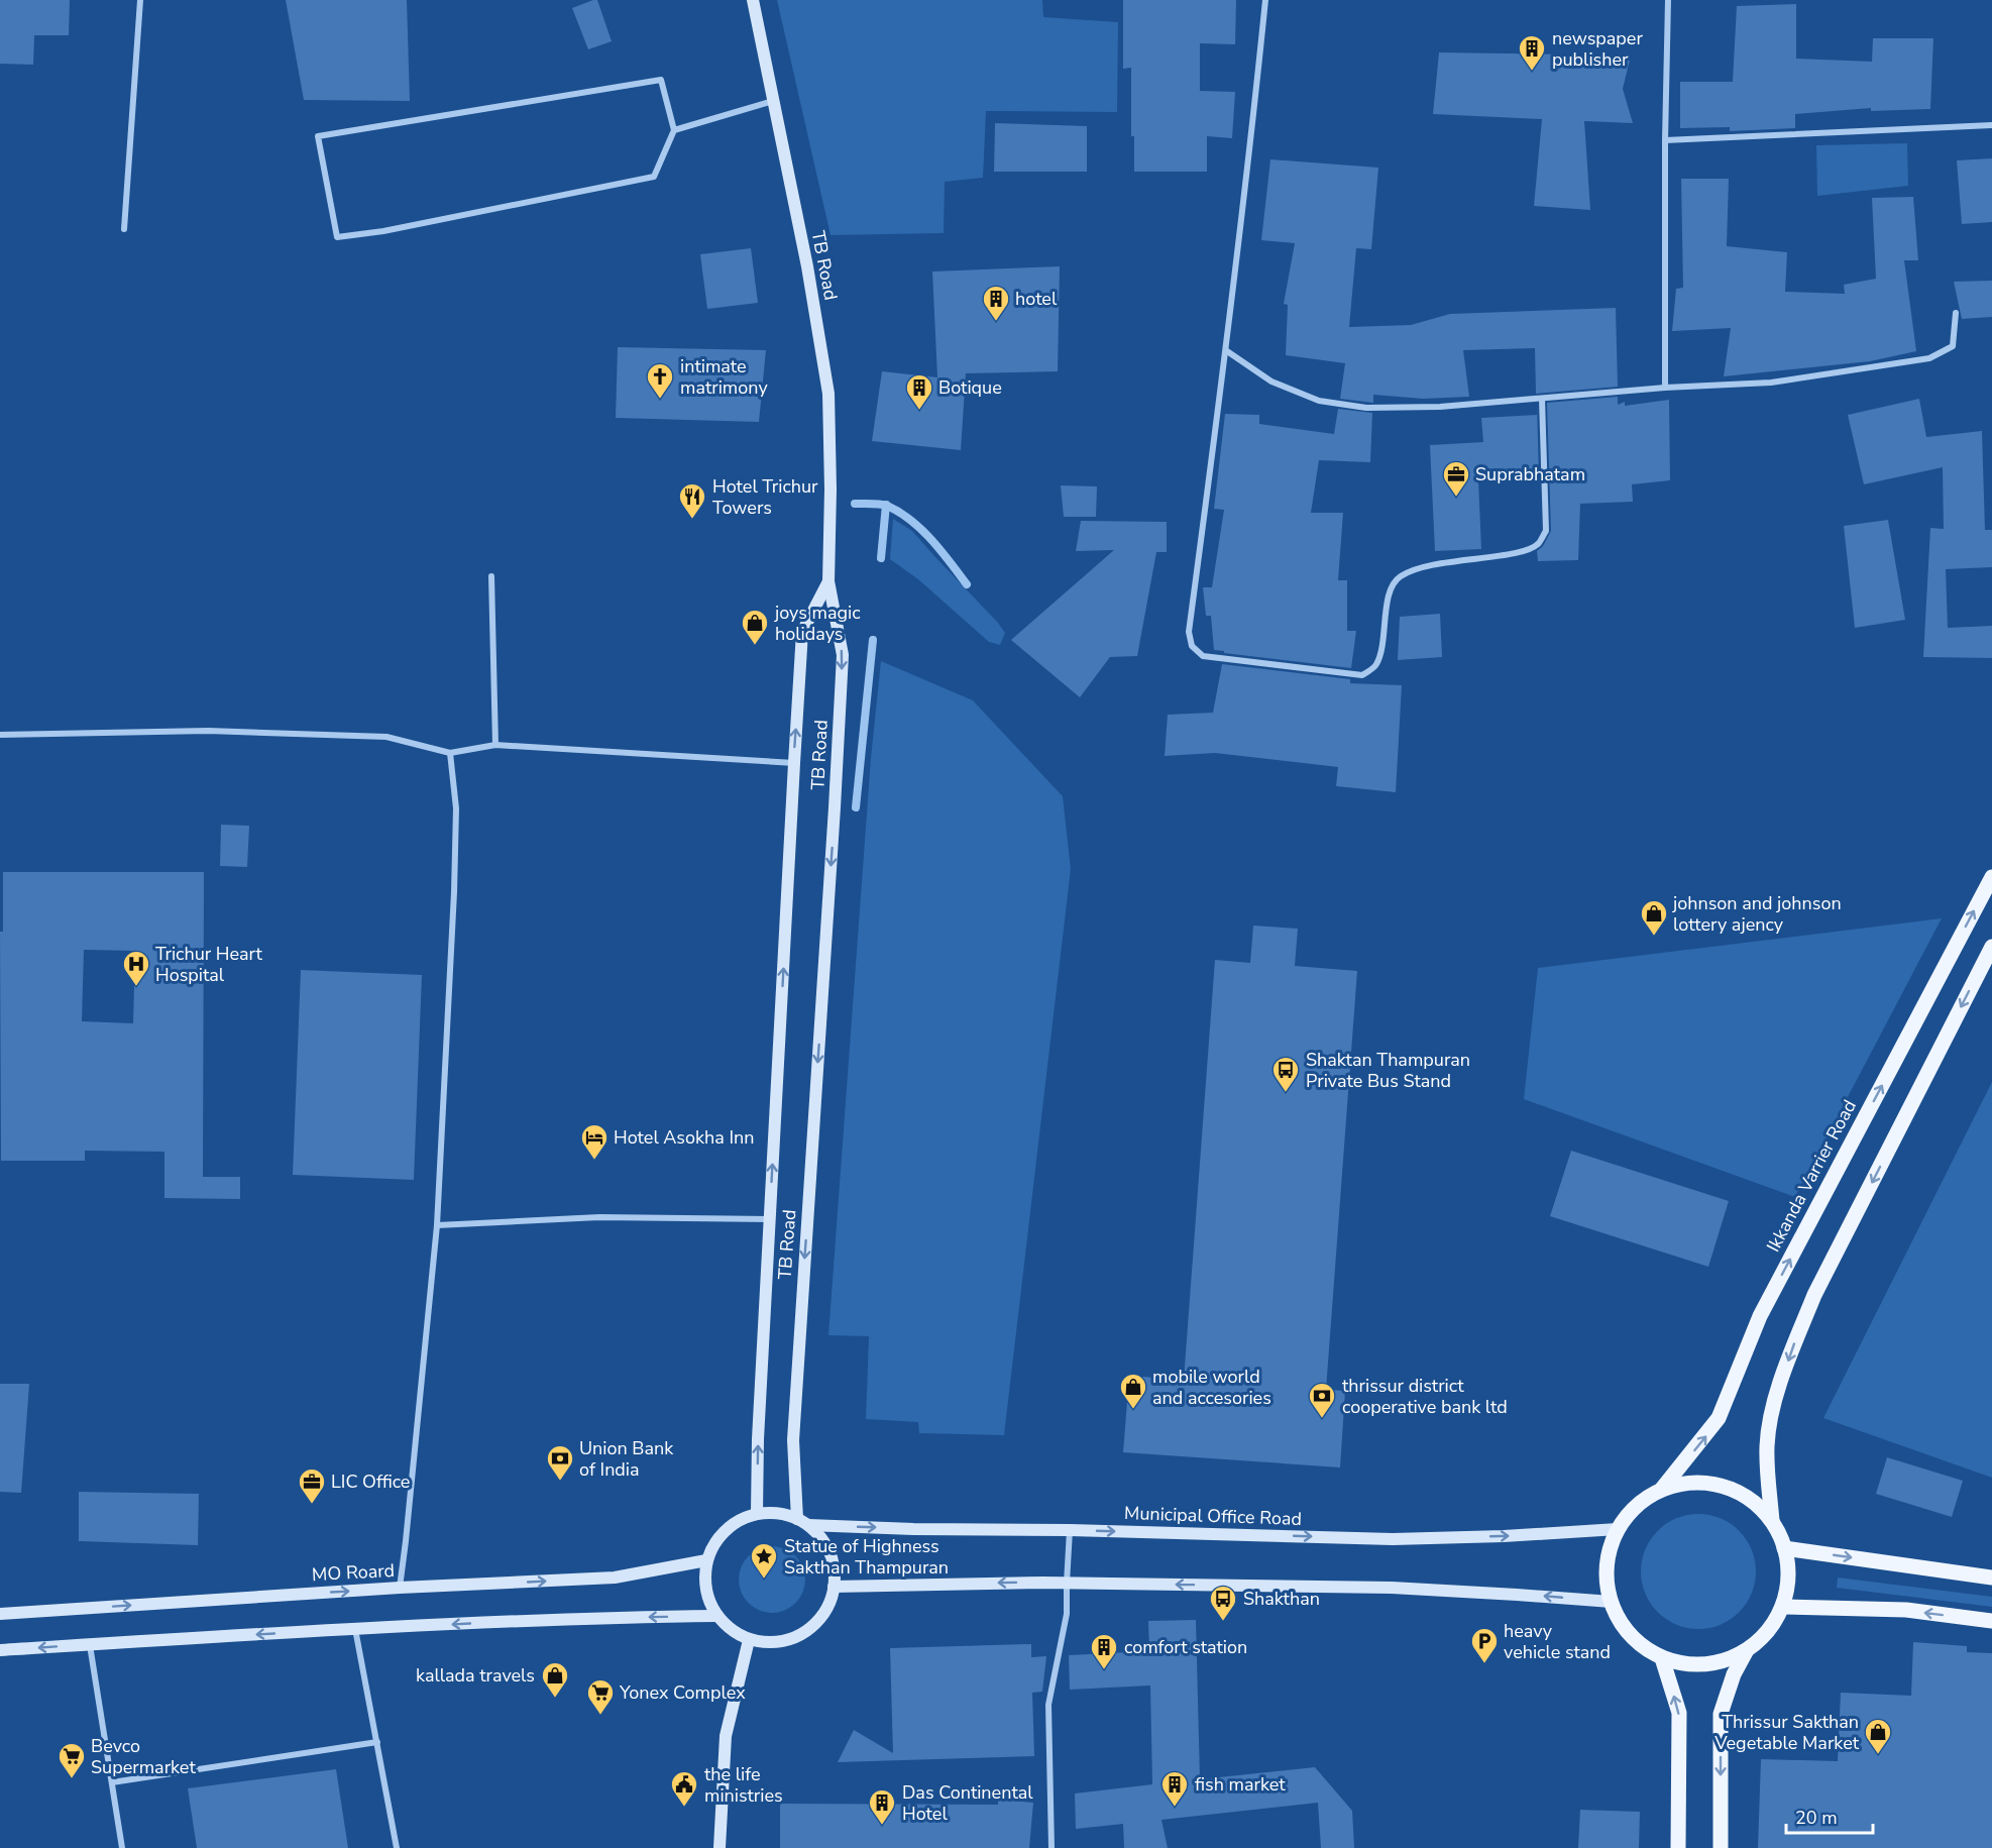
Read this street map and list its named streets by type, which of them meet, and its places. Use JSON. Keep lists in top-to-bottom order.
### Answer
{
  "streets": {
    "main road": [
      "TB Road",
      "Ikkanda Varrier Road",
      "Municipal Office Road",
      "MO Roard"
    ]
  },
  "crossings": [
    ["TB Road", "Municipal Office Road"],
    ["TB Road", "MO Roard"],
    ["Ikkanda Varrier Road", "Municipal Office Road"],
    ["Municipal Office Road", "MO Roard"]
  ],
  "places": {
    "building": [
      "newspaper publisher",
      "hotel",
      "Botique",
      "comfort station",
      "fish market",
      "Das Continental Hotel"
    ],
    "church": ["intimate matrimony"],
    "office": ["Suprabhatam", "LIC Office"],
    "restaurant": ["Hotel Trichur Towers"],
    "shop": [
      "joys magic holidays",
      "johnson and johnson lottery ajency",
      "mobile world and accesories",
      "kallada travels",
      "Thrissur Sakthan Vegetable Market"
    ],
    "hospital": ["Trichur Heart Hospital"],
    "bus stop": ["Shaktan Thampuran Private Bus Stand", "Shakthan"],
    "hotel": ["Hotel Asokha Inn"],
    "bank": ["thrissur district cooperative bank ltd", "Union Bank of India"],
    "place": ["Statue of Highness Sakthan Thampuran"],
    "parking": ["heavy vehicle stand"],
    "supermarket": ["Yonex Complex", "Bevco Supermarket"],
    "public building": ["the life ministries"]
  },
  "scale_bar": "20 m"
}
